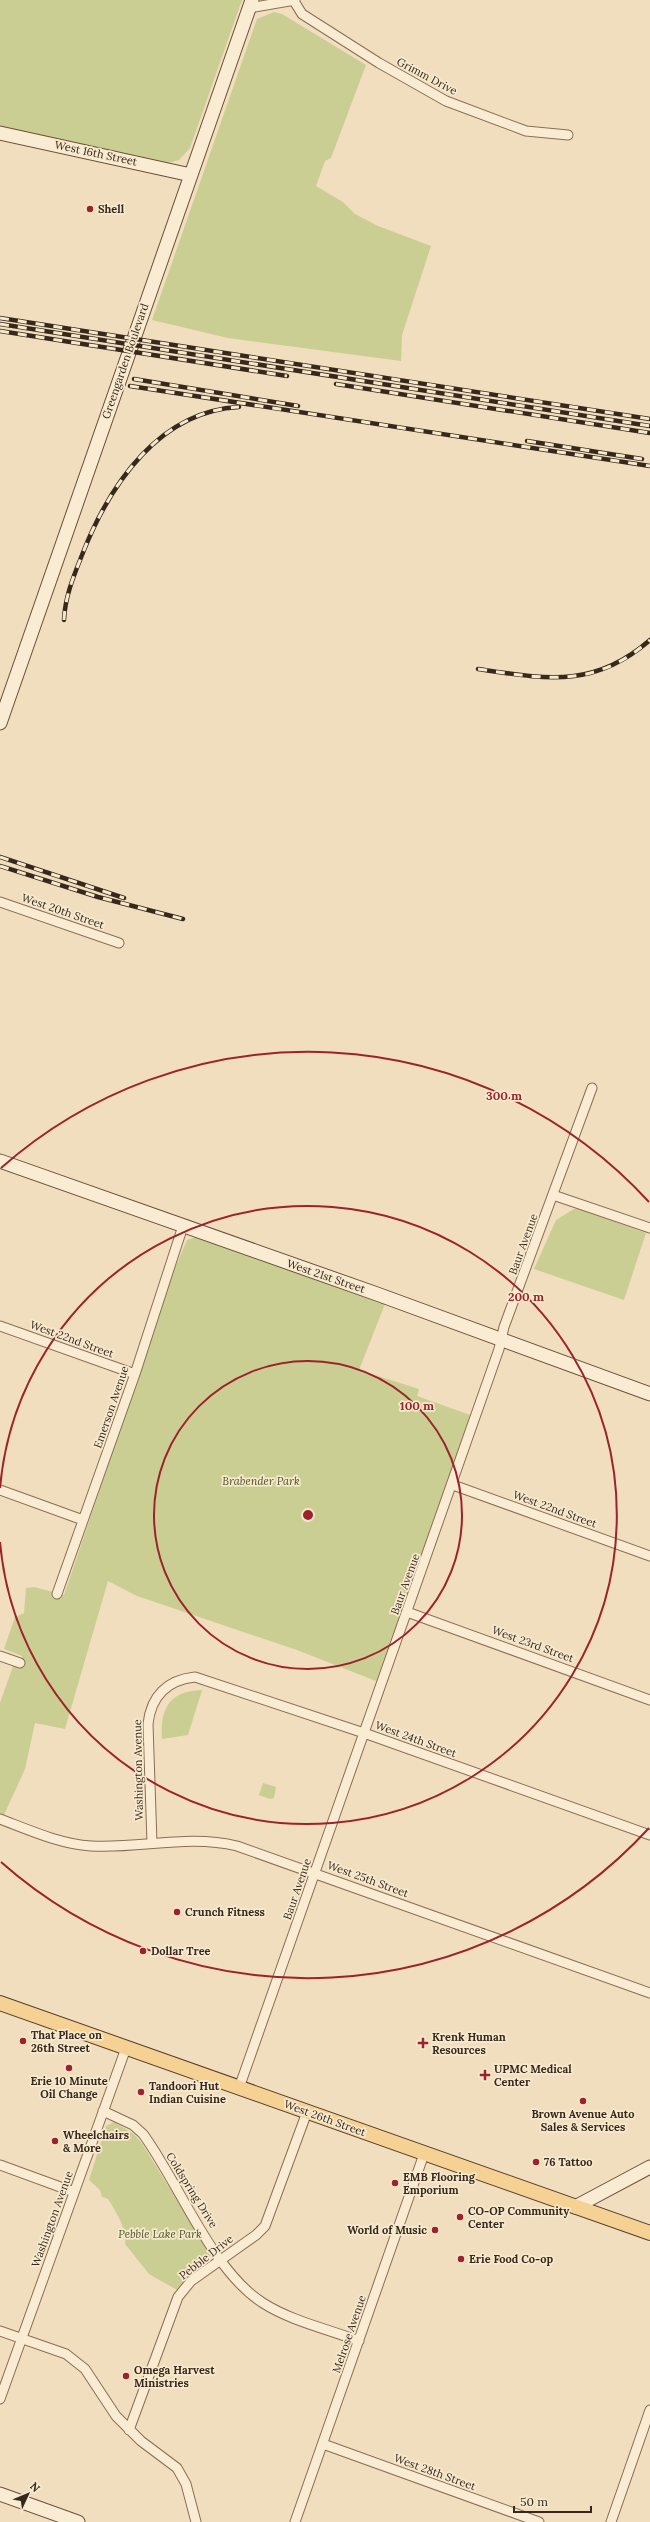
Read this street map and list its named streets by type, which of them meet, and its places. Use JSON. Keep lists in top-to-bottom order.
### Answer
{
  "streets": {
    "main road": ["West 26th Street"],
    "street": [
      "Grimm Drive",
      "West 16th Street",
      "Greengarden Boulevard",
      "West 20th Street",
      "Baur Avenue",
      "West 21st Street",
      "West 22nd Street",
      "Emerson Avenue",
      "West 23rd Street",
      "West 24th Street",
      "Washington Avenue",
      "West 25th Street",
      "Coldspring Drive",
      "Pebble Drive",
      "Melrose Avenue",
      "West 28th Street"
    ]
  },
  "crossings": [
    ["West 16th Street", "Greengarden Boulevard"],
    ["Baur Avenue", "West 21st Street"],
    ["Baur Avenue", "West 22nd Street"],
    ["Baur Avenue", "West 23rd Street"],
    ["Baur Avenue", "West 24th Street"],
    ["Baur Avenue", "West 25th Street"],
    ["Baur Avenue", "West 26th Street"],
    ["West 21st Street", "Emerson Avenue"],
    ["West 22nd Street", "Emerson Avenue"],
    ["West 24th Street", "Washington Avenue"],
    ["Washington Avenue", "West 25th Street"],
    ["Washington Avenue", "West 26th Street"],
    ["Washington Avenue", "Coldspring Drive"],
    ["West 26th Street", "Pebble Drive"],
    ["West 26th Street", "Melrose Avenue"],
    ["Coldspring Drive", "Pebble Drive"],
    ["Coldspring Drive", "Melrose Avenue"],
    ["Melrose Avenue", "West 28th Street"]
  ],
  "parks": ["Brabender Park", "Pebble Lake Park"],
  "places": {
    "other": [
      "Shell",
      "Crunch Fitness",
      "Dollar Tree",
      "That Place on 26th Street",
      "Erie 10 Minute Oil Change",
      "Tandoori Hut Indian Cuisine",
      "Brown Avenue Auto Sales & Services",
      "Wheelchairs & More",
      "76 Tattoo",
      "EMB Flooring Emporium",
      "CO-OP Community Center",
      "World of Music",
      "Erie Food Co-op",
      "Omega Harvest Ministries"
    ],
    "health": ["Krenk Human Resources", "UPMC Medical Center"]
  },
  "scale_bar": "50 m",
  "north": "top right",
  "rings": ["300 m", "200 m", "100 m"]
}
